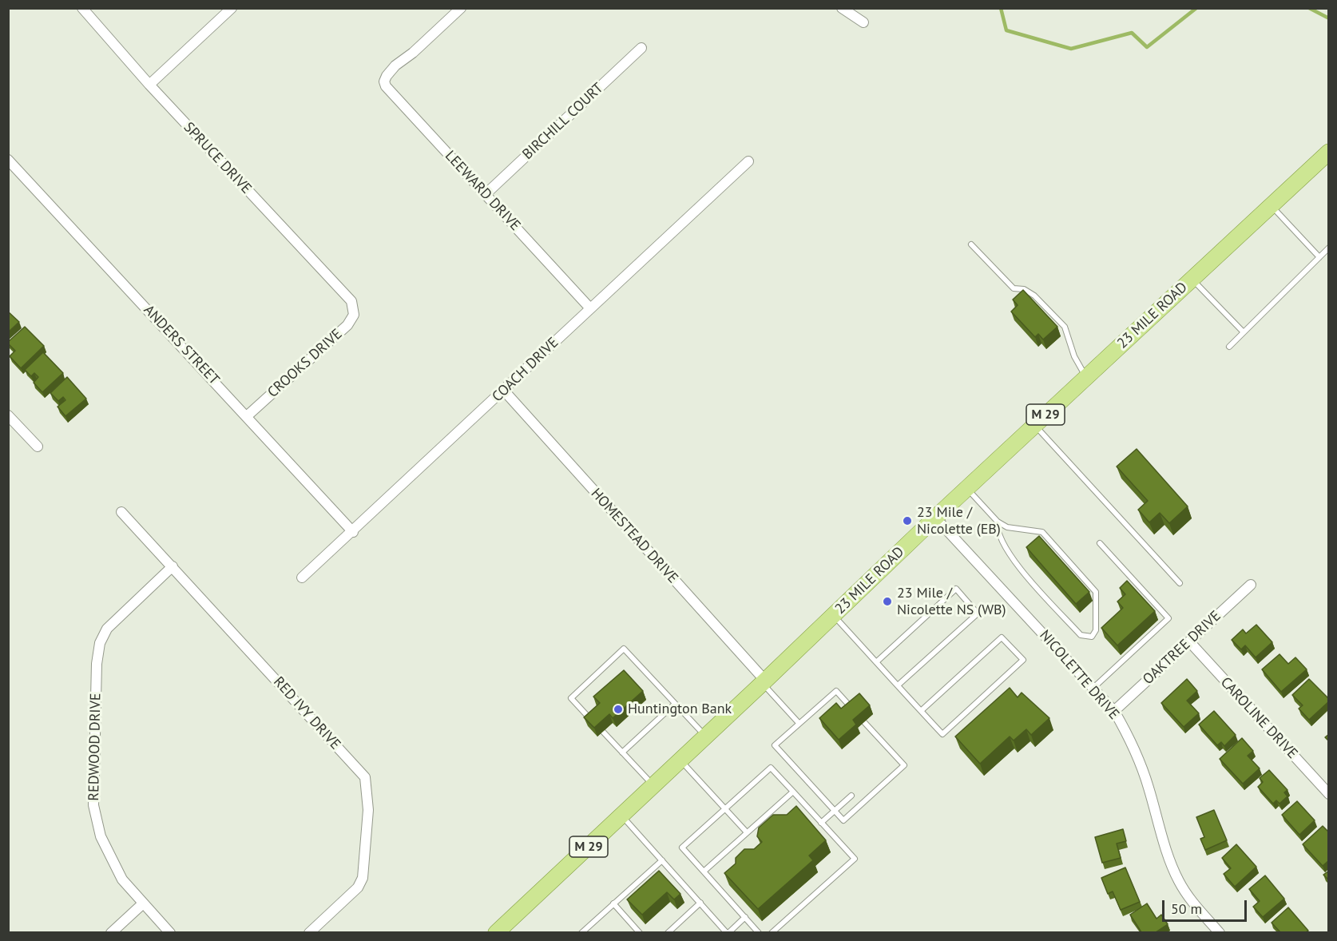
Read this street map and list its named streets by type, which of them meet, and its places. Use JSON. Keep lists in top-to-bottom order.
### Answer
{
  "streets": {
    "main road": ["23 MILE ROAD", "M 29"],
    "street": [
      "BIRCHILL COURT",
      "SPRUCE DRIVE",
      "LEEWARD DRIVE",
      "ANDERS STREET",
      "CROOKS DRIVE",
      "COACH DRIVE",
      "HOMESTEAD DRIVE",
      "OAKTREE DRIVE",
      "NICOLETTE DRIVE",
      "RED IVY DRIVE",
      "CAROLINE DRIVE",
      "REDWOOD DRIVE"
    ]
  },
  "crossings": [
    ["BIRCHILL COURT", "LEEWARD DRIVE"],
    ["SPRUCE DRIVE", "CROOKS DRIVE"],
    ["LEEWARD DRIVE", "COACH DRIVE"],
    ["23 MILE ROAD", "HOMESTEAD DRIVE"],
    ["23 MILE ROAD", "NICOLETTE DRIVE"],
    ["ANDERS STREET", "CROOKS DRIVE"],
    ["ANDERS STREET", "COACH DRIVE"],
    ["COACH DRIVE", "HOMESTEAD DRIVE"],
    ["OAKTREE DRIVE", "NICOLETTE DRIVE"],
    ["OAKTREE DRIVE", "CAROLINE DRIVE"],
    ["RED IVY DRIVE", "REDWOOD DRIVE"]
  ],
  "places": ["23 Mile / Nicolette (EB)", "23 Mile / Nicolette NS (WB)", "Huntington Bank"],
  "scale_bar": "50 m"
}
